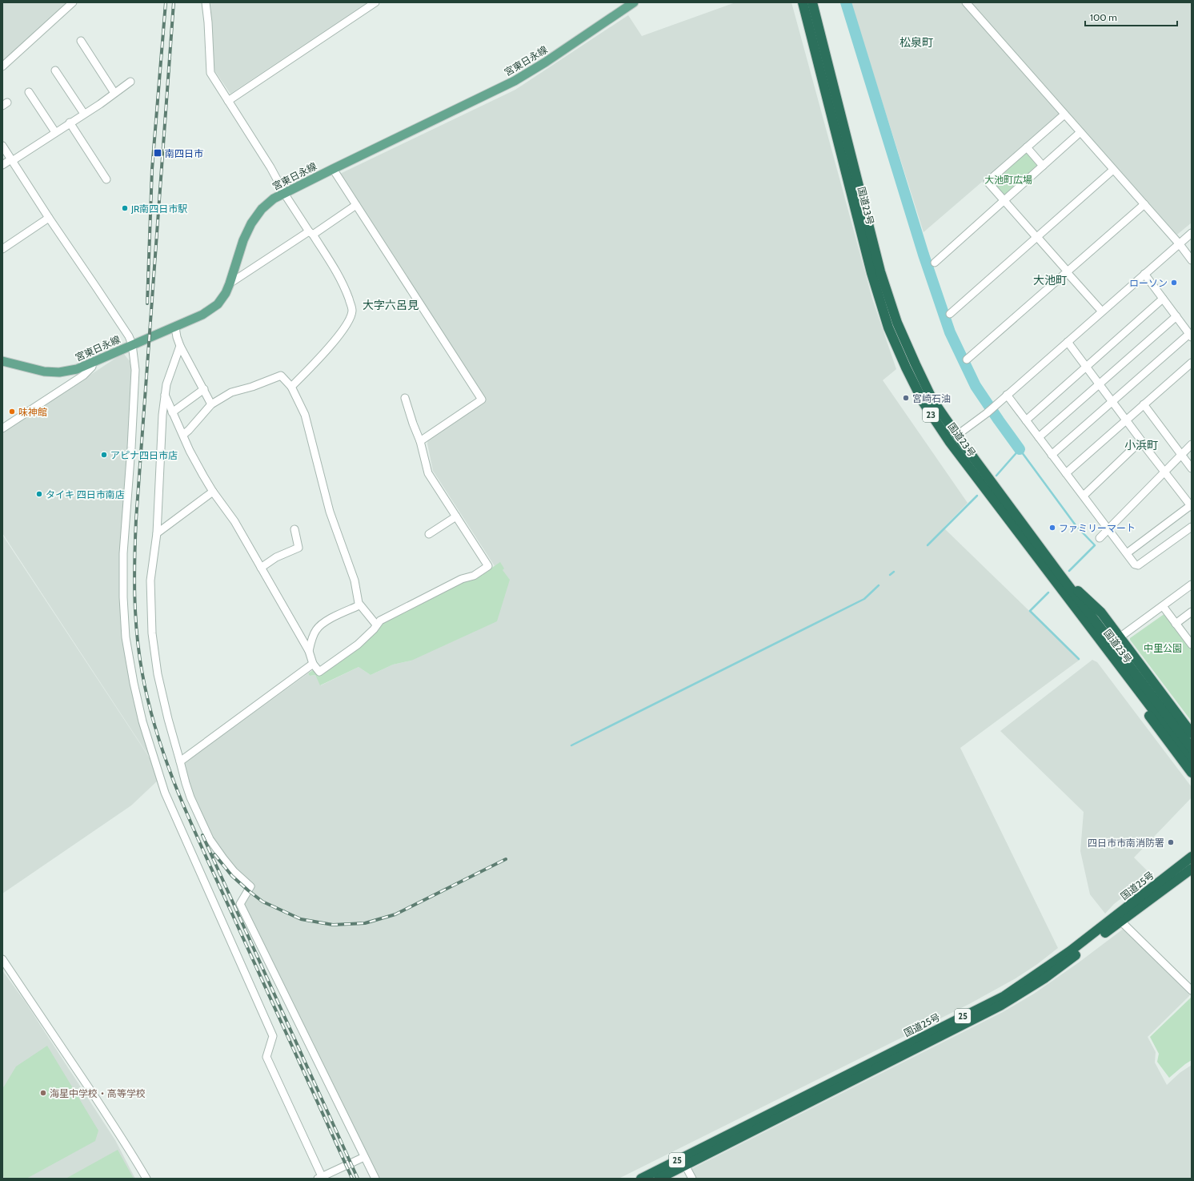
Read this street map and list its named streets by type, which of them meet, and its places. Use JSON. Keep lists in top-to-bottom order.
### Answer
{
  "streets": {
    "highway": [
      "国道23号",
      "23",
      "国道25号",
      "25"
    ],
    "main road": ["宮東日永線"]
  },
  "districts": [
    "松泉町",
    "大池町",
    "大字六呂見",
    "小浜町"
  ],
  "parks": ["大池町広場", "中里公園"],
  "places": {
    "transit": ["南四日市"],
    "other": [
      "JR南四日市駅",
      "ローソン",
      "宮崎石油",
      "味神館",
      "アピナ四日市店",
      "タイキ 四日市南店",
      "ファミリーマート",
      "四日市市南消防署",
      "海星中学校・高等学校"
    ]
  },
  "scale_bar": "100 m"
}
